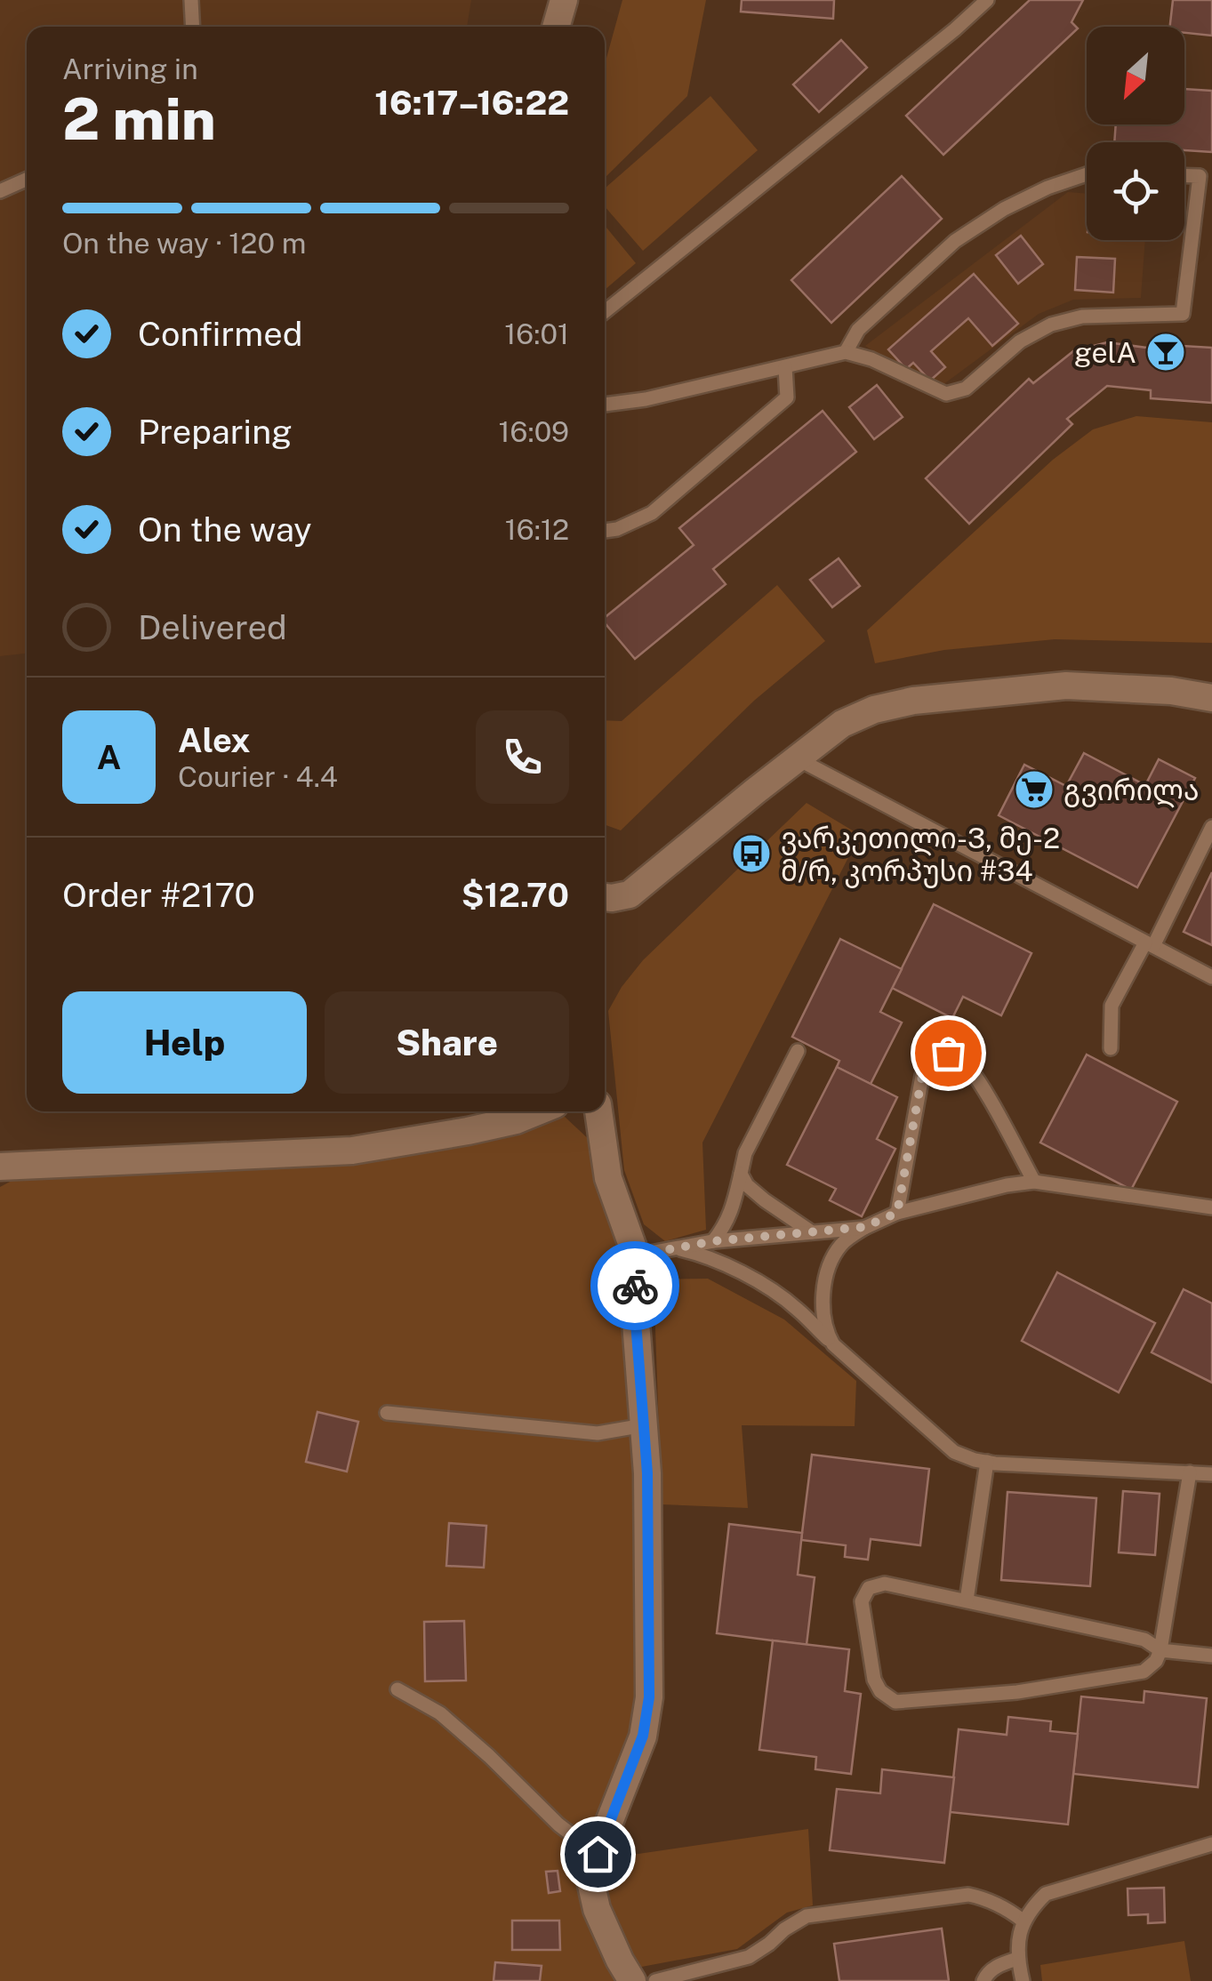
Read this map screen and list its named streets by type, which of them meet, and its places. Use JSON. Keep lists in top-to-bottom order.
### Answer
{
  "places": {
    "bar": ["gelA"],
    "supermarket": ["გვირილა"],
    "bus stop": ["ვარკეთილი-3, მე-2 მ/რ, კორპუსი #34"]
  },
  "north": "bottom left",
  "page": {
    "heading": ["2 min", "Arriving in", "16:17–16:22"],
    "panel": [
      "Alex",
      "Courier · 4.4",
      "Order #2170",
      "$12.70"
    ],
    "bar": "On the way · 120 m",
    "list": [
      ["Confirmed", "16:01"],
      ["Preparing", "16:09"],
      ["On the way", "16:12"],
      "Delivered"
    ],
    "round": "A",
    "buttons": ["Help", "Share"]
  }
}
